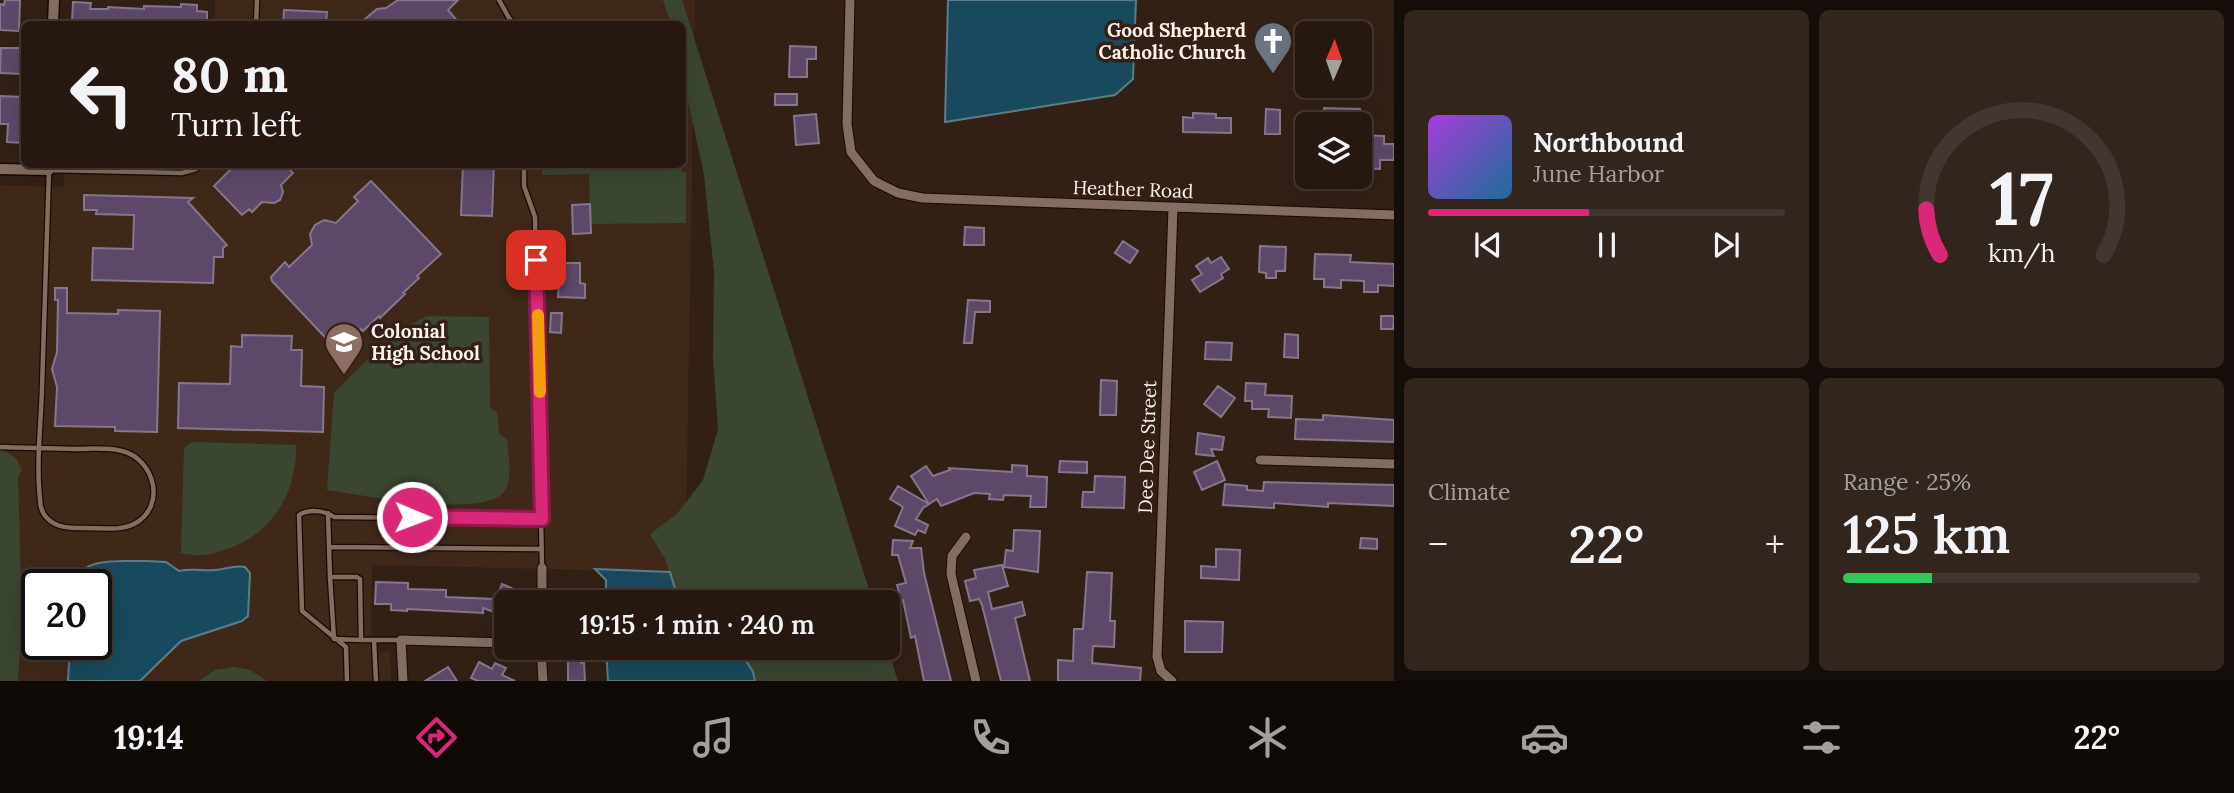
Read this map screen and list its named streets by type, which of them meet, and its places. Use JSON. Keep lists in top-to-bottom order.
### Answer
{
  "streets": {
    "street": ["Heather Road", "Dee Dee Street"]
  },
  "crossings": [
    ["Heather Road", "Dee Dee Street"]
  ],
  "places": {
    "church": ["Good Shepherd Catholic Church"],
    "school or university": ["Colonial High School"]
  },
  "north": "top",
  "page": {
    "turn": ["80 m", "Turn left"],
    "song": ["Northbound", "June Harbor"],
    "tile": [
      "Climate",
      ["Range · 25%", "125 km"]
    ],
    "heat": ["−", "22°", "+"],
    "limit": "20",
    "trip": "19:15 · 1 min · 240 m",
    "tabs": ["19:14", "22°"],
    "gauge": ["17", "km/h"]
  }
}
